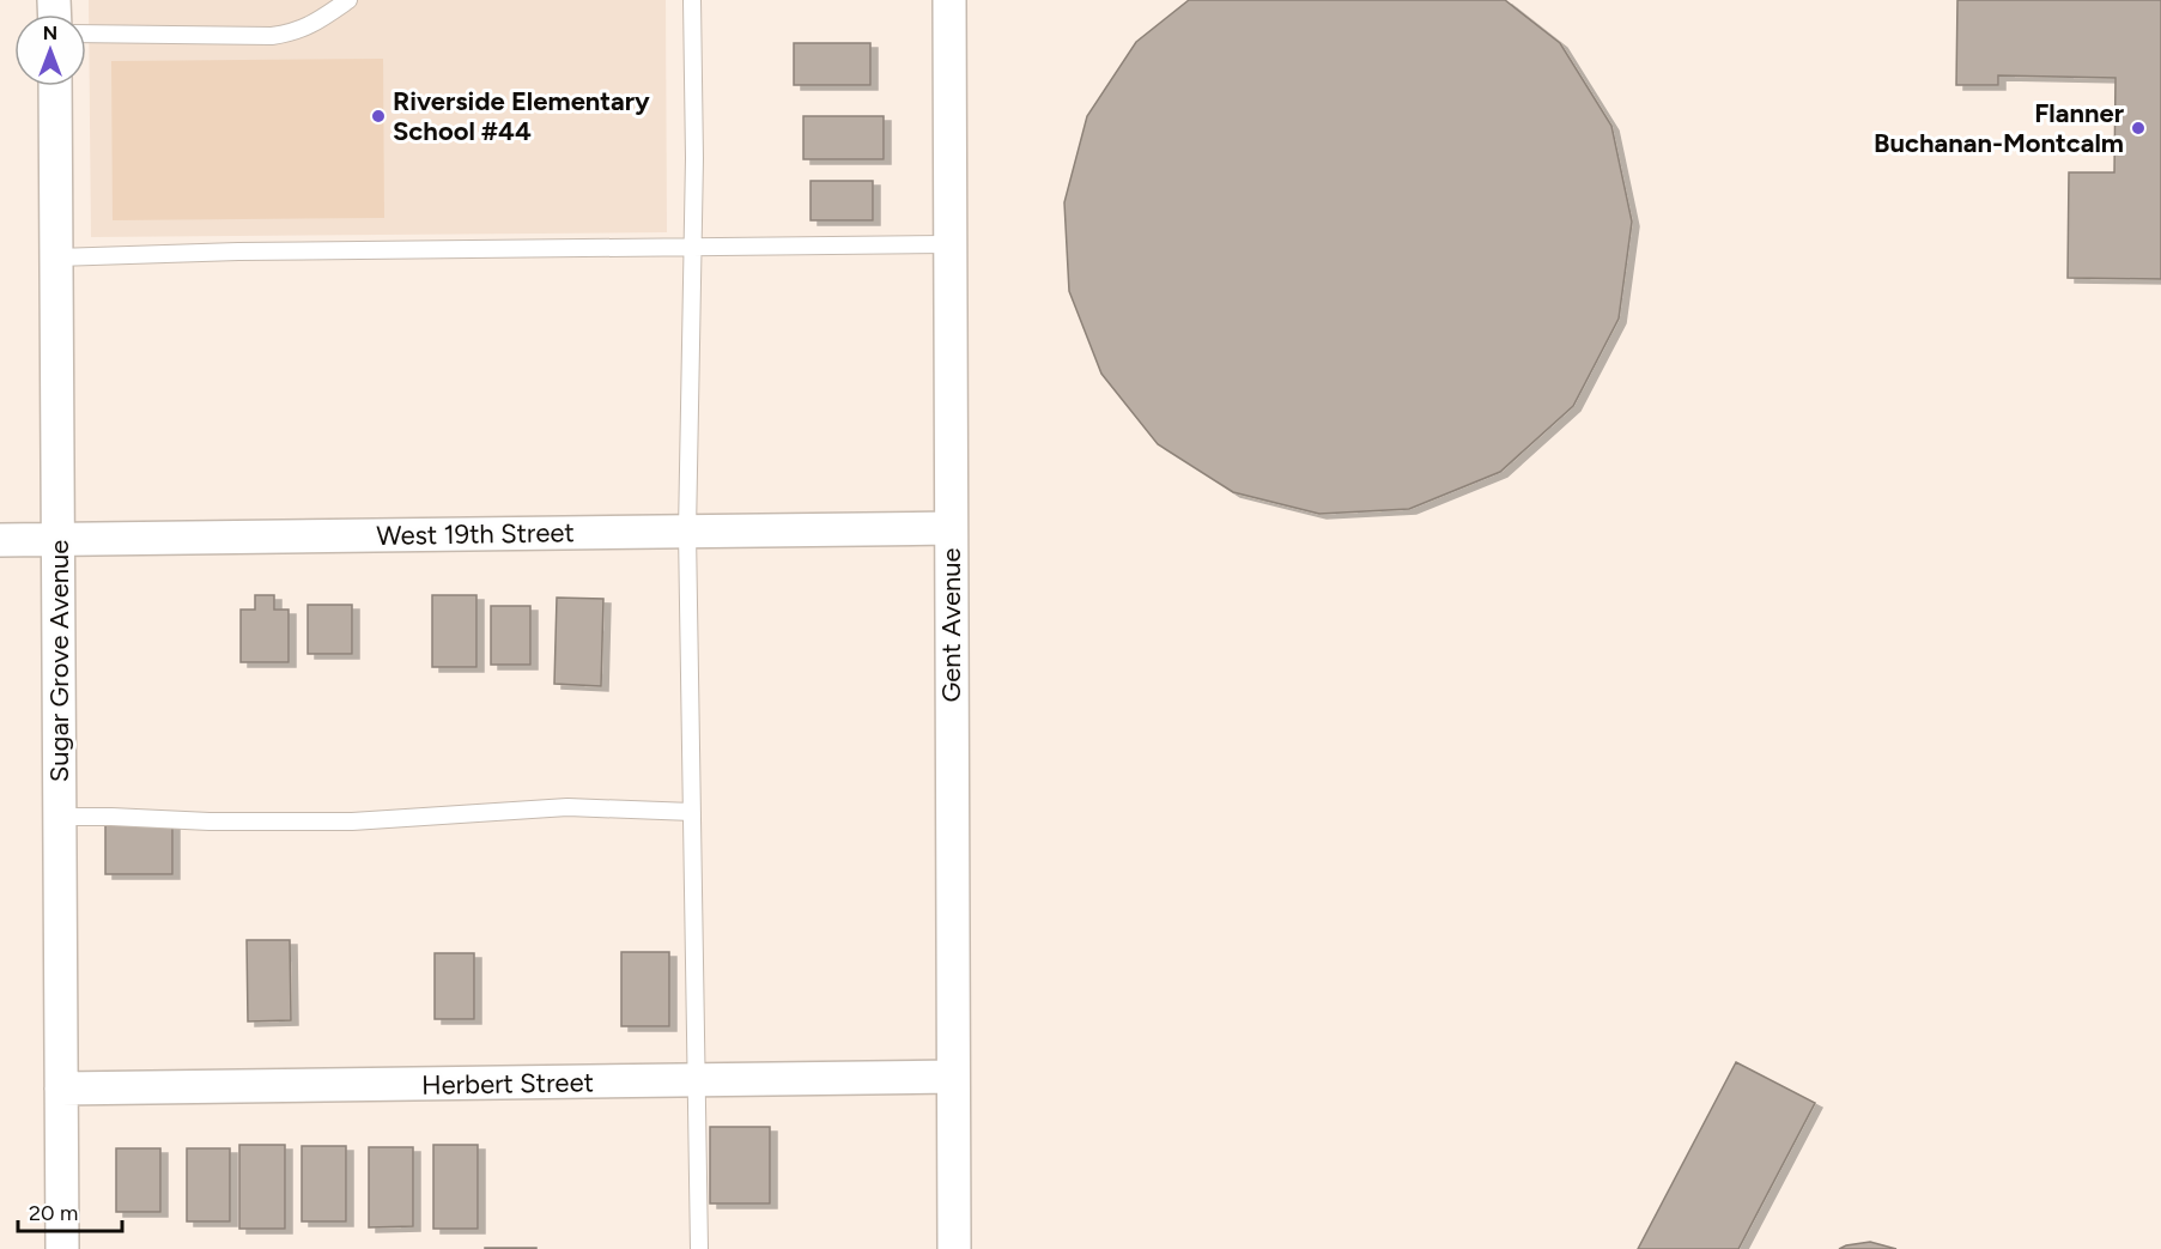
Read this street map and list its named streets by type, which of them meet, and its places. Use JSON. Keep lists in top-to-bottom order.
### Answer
{
  "streets": {
    "street": [
      "West 19th Street",
      "Gent Avenue",
      "Sugar Grove Avenue",
      "Herbert Street"
    ]
  },
  "crossings": [
    ["West 19th Street", "Gent Avenue"],
    ["West 19th Street", "Sugar Grove Avenue"],
    ["Gent Avenue", "Herbert Street"],
    ["Sugar Grove Avenue", "Herbert Street"]
  ],
  "places": ["Riverside Elementary School #44", "Flanner Buchanan-Montcalm"],
  "scale_bar": "20 m",
  "north": "top"
}
